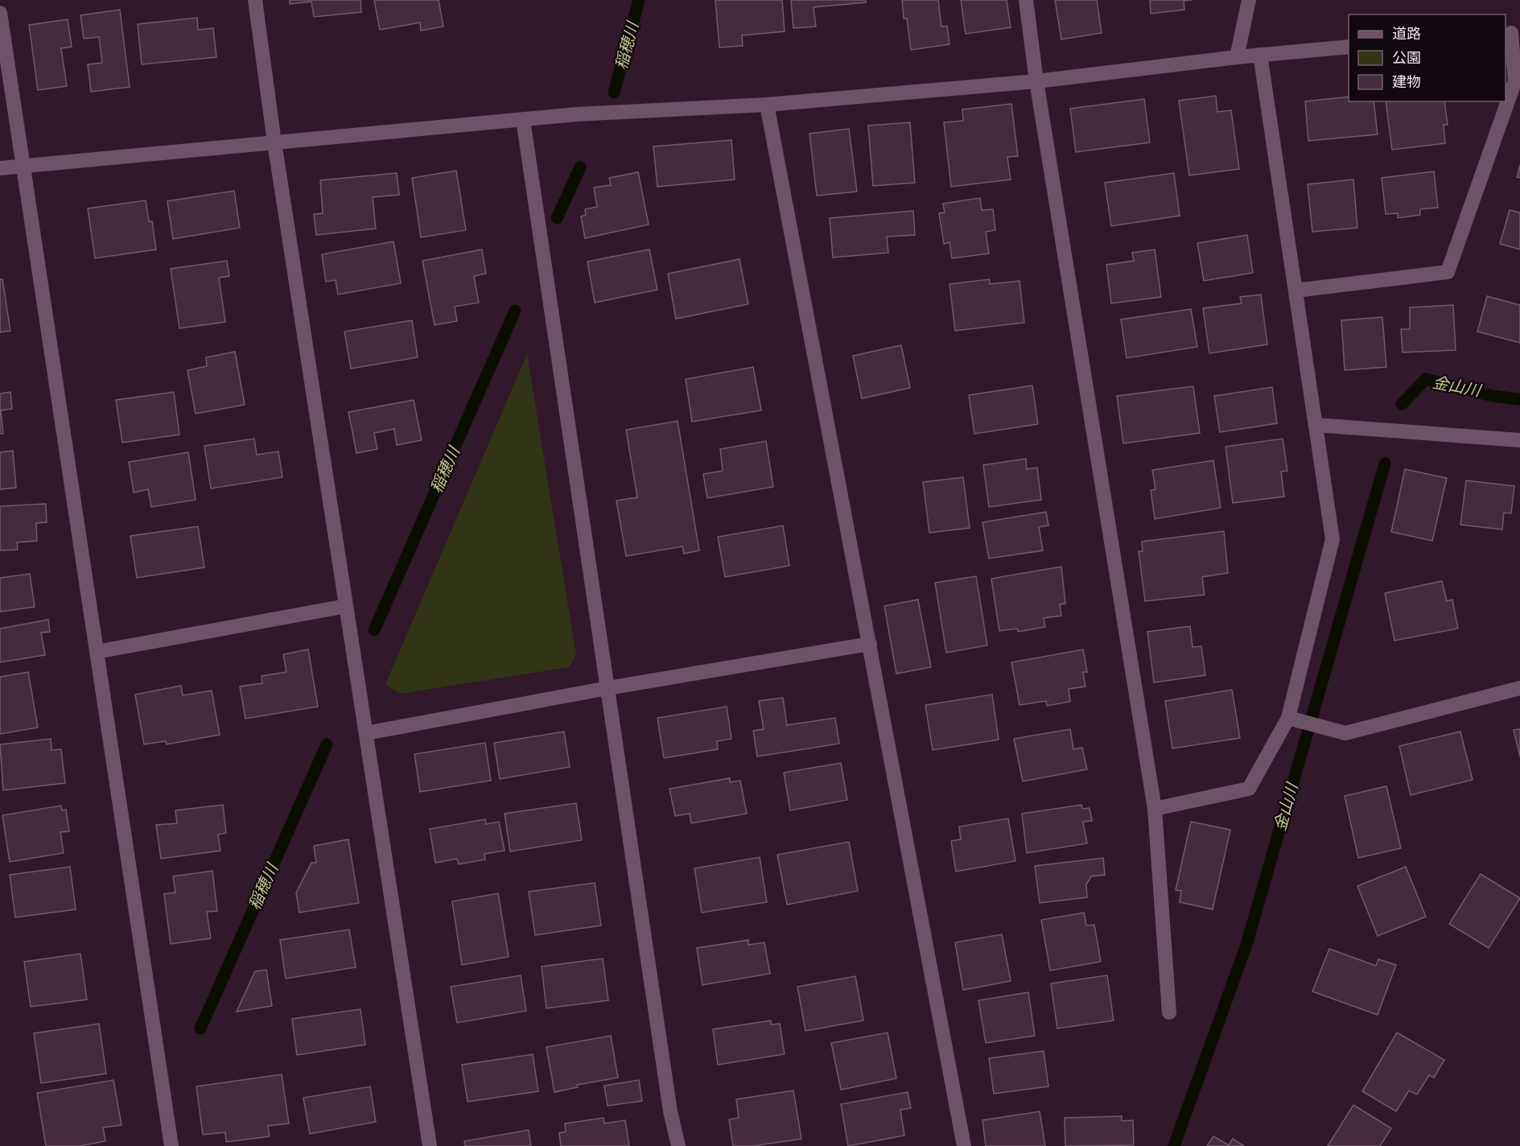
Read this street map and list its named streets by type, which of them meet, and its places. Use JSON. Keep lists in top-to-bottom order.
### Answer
{
  "water": ["稲穂川", "金山川"],
  "legend": ["道路", "公園", "建物"]
}
